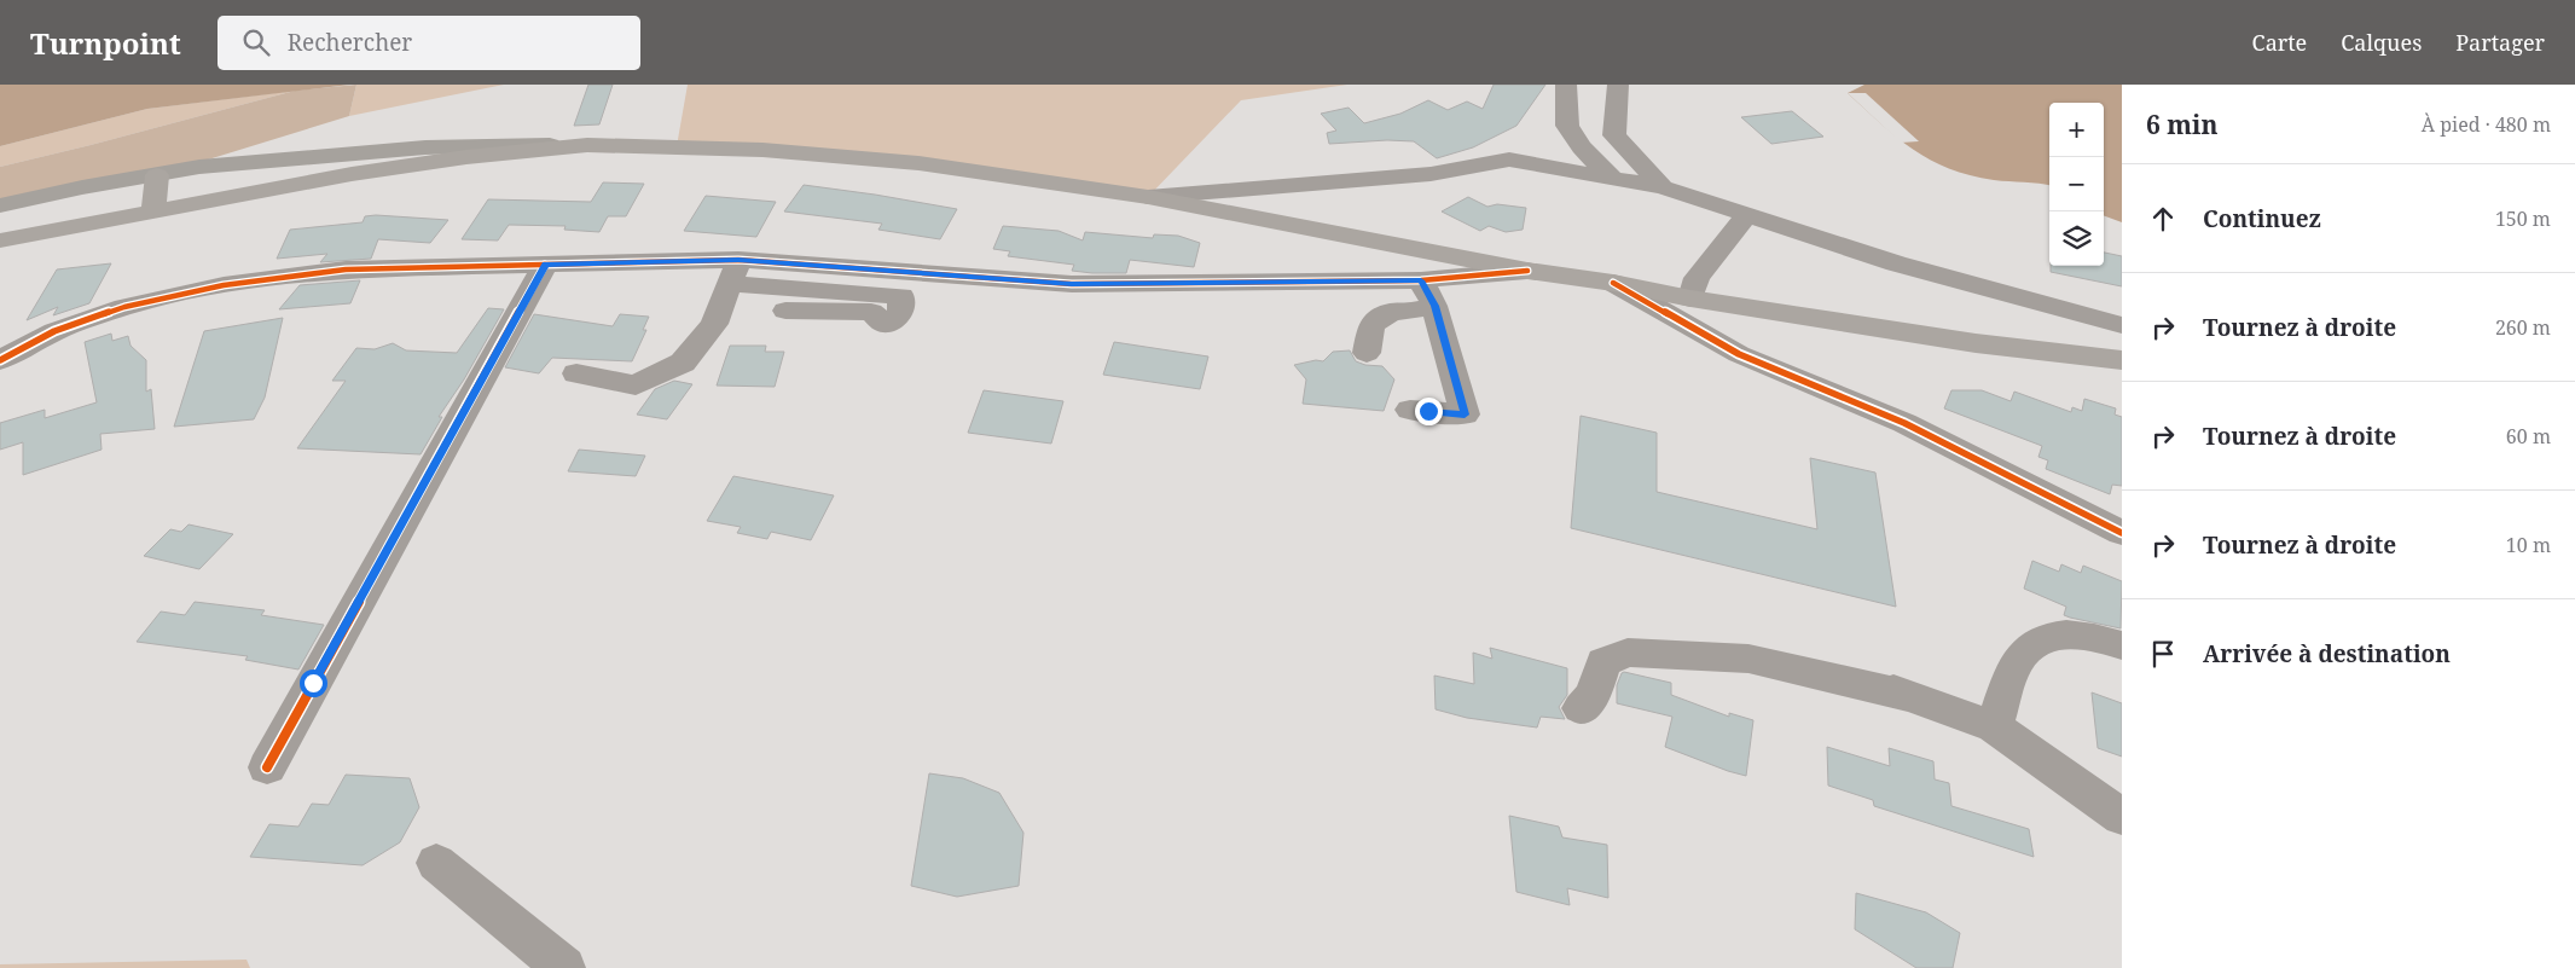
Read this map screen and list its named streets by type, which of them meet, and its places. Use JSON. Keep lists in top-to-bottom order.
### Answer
{
  "page": {
    "header": "Turnpoint",
    "search": "Rechercher",
    "nav": ["Carte", "Calques", "Partager"],
    "heading": ["6 min", "À pied · 480 m"],
    "map_buttons": ["+", "−"],
    "list": [
      ["Continuez", "150 m"],
      ["Tournez à droite", "260 m"],
      ["Tournez à droite", "60 m"],
      ["Tournez à droite", "10 m"],
      "Arrivée à destination"
    ]
  }
}
